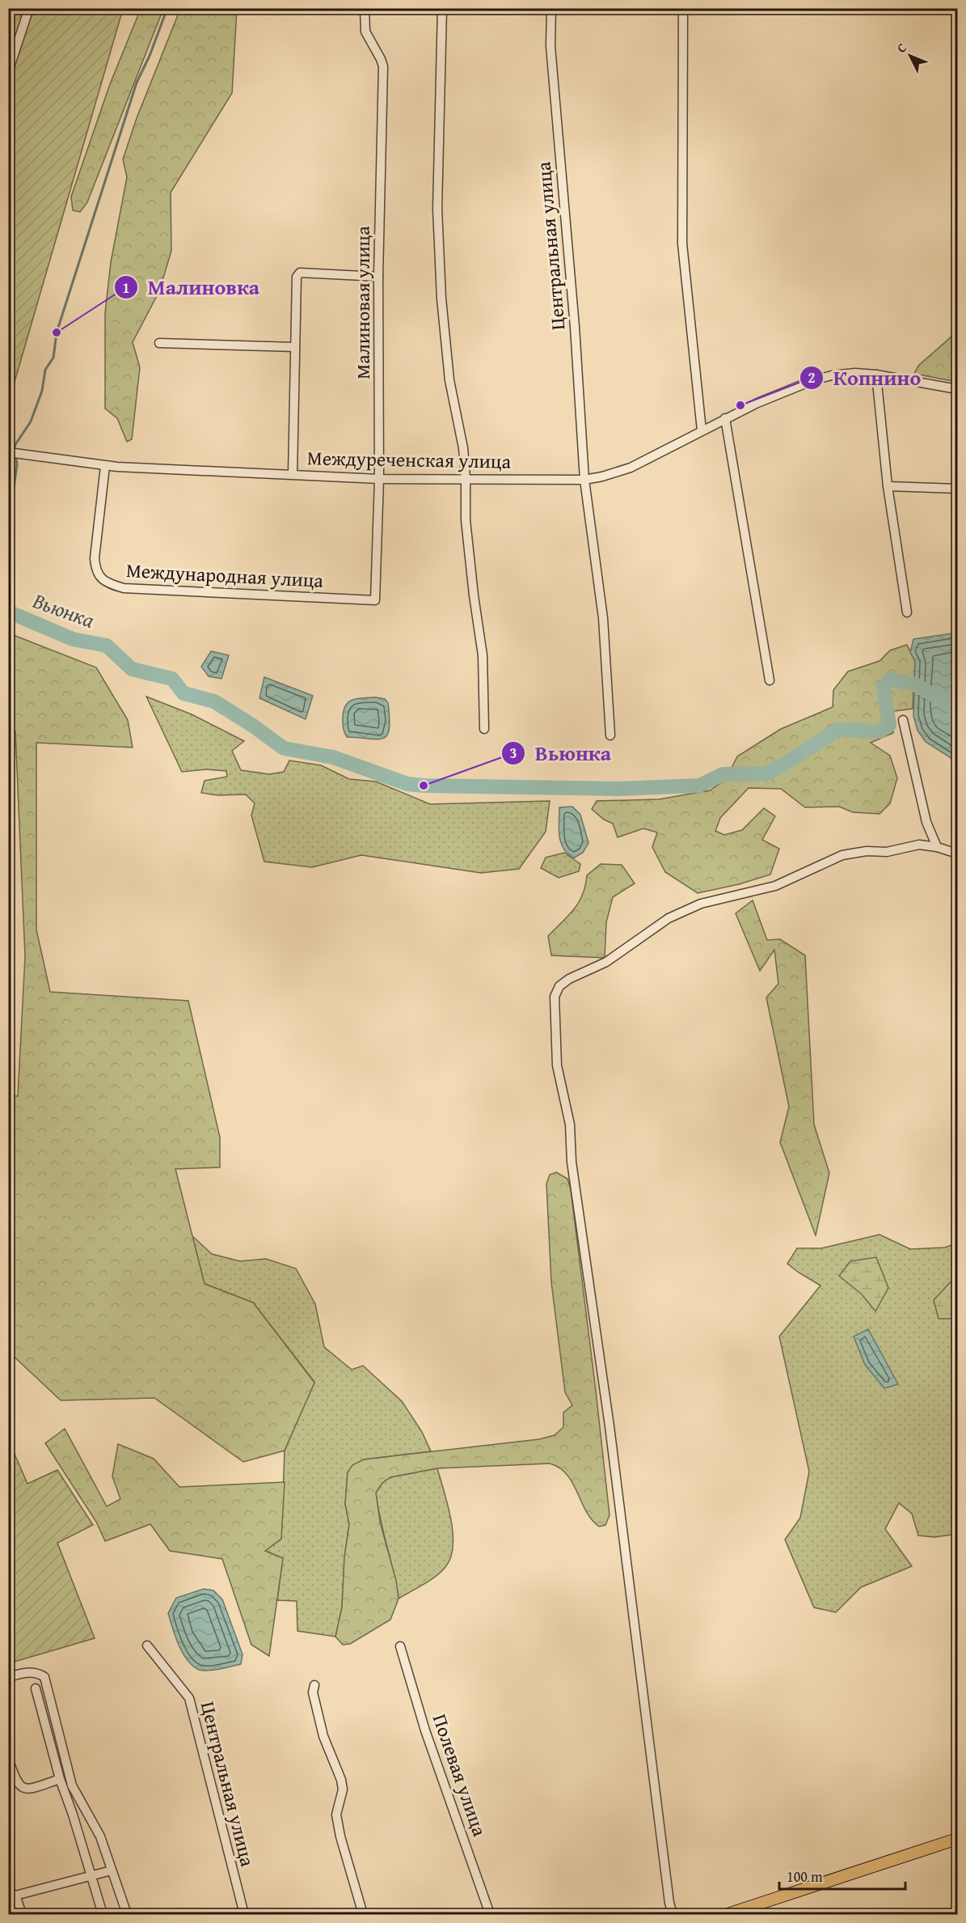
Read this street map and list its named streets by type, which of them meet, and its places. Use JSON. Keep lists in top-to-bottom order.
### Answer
{
  "streets": {
    "street": [
      "Центральная улица",
      "Малиновая улица",
      "Междуреченская улица",
      "Международная улица",
      "Полевая улица"
    ]
  },
  "crossings": [
    ["Центральная улица", "Междуреченская улица"],
    ["Малиновая улица", "Междуреченская улица"],
    ["Малиновая улица", "Международная улица"],
    ["Междуреченская улица", "Международная улица"]
  ],
  "water": ["Вьюнка"],
  "places": ["Малиновка", "Копнино", "Вьюнка"],
  "scale_bar": "100 m",
  "north": "top left"
}
